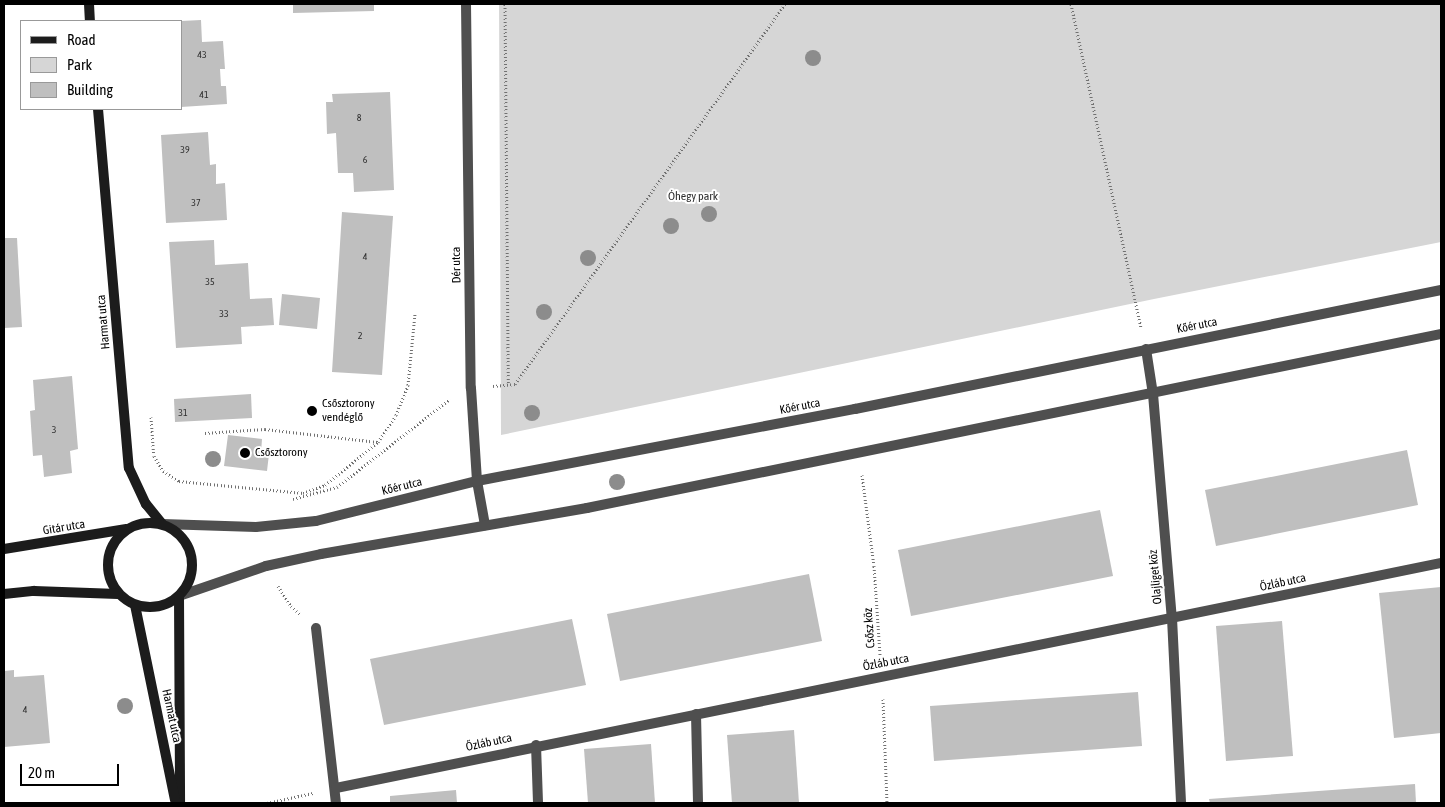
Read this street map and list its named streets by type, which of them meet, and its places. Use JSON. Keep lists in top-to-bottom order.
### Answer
{
  "streets": {
    "street": [
      "Dér utca",
      "Harmat utca",
      "Kőér utca",
      "Gitár utca",
      "Olajliget köz",
      "Őzláb utca"
    ],
    "path": ["Csősz köz"]
  },
  "crossings": [
    ["Dér utca", "Kőér utca"],
    ["Harmat utca", "Kőér utca"],
    ["Harmat utca", "Gitár utca"],
    ["Kőér utca", "Gitár utca"],
    ["Kőér utca", "Olajliget köz"],
    ["Olajliget köz", "Őzláb utca"],
    ["Őzláb utca", "Csősz köz"]
  ],
  "parks": ["Óhegy park"],
  "places": ["Csősztorony vendéglő", "Csősztorony"],
  "house_numbers": [
    "43",
    "41",
    "8",
    "39",
    "6",
    "37",
    "4",
    "35",
    "33",
    "2",
    "31",
    "3",
    "4"
  ],
  "legend": ["Road", "Park", "Building"],
  "scale_bar": "20 m"
}
